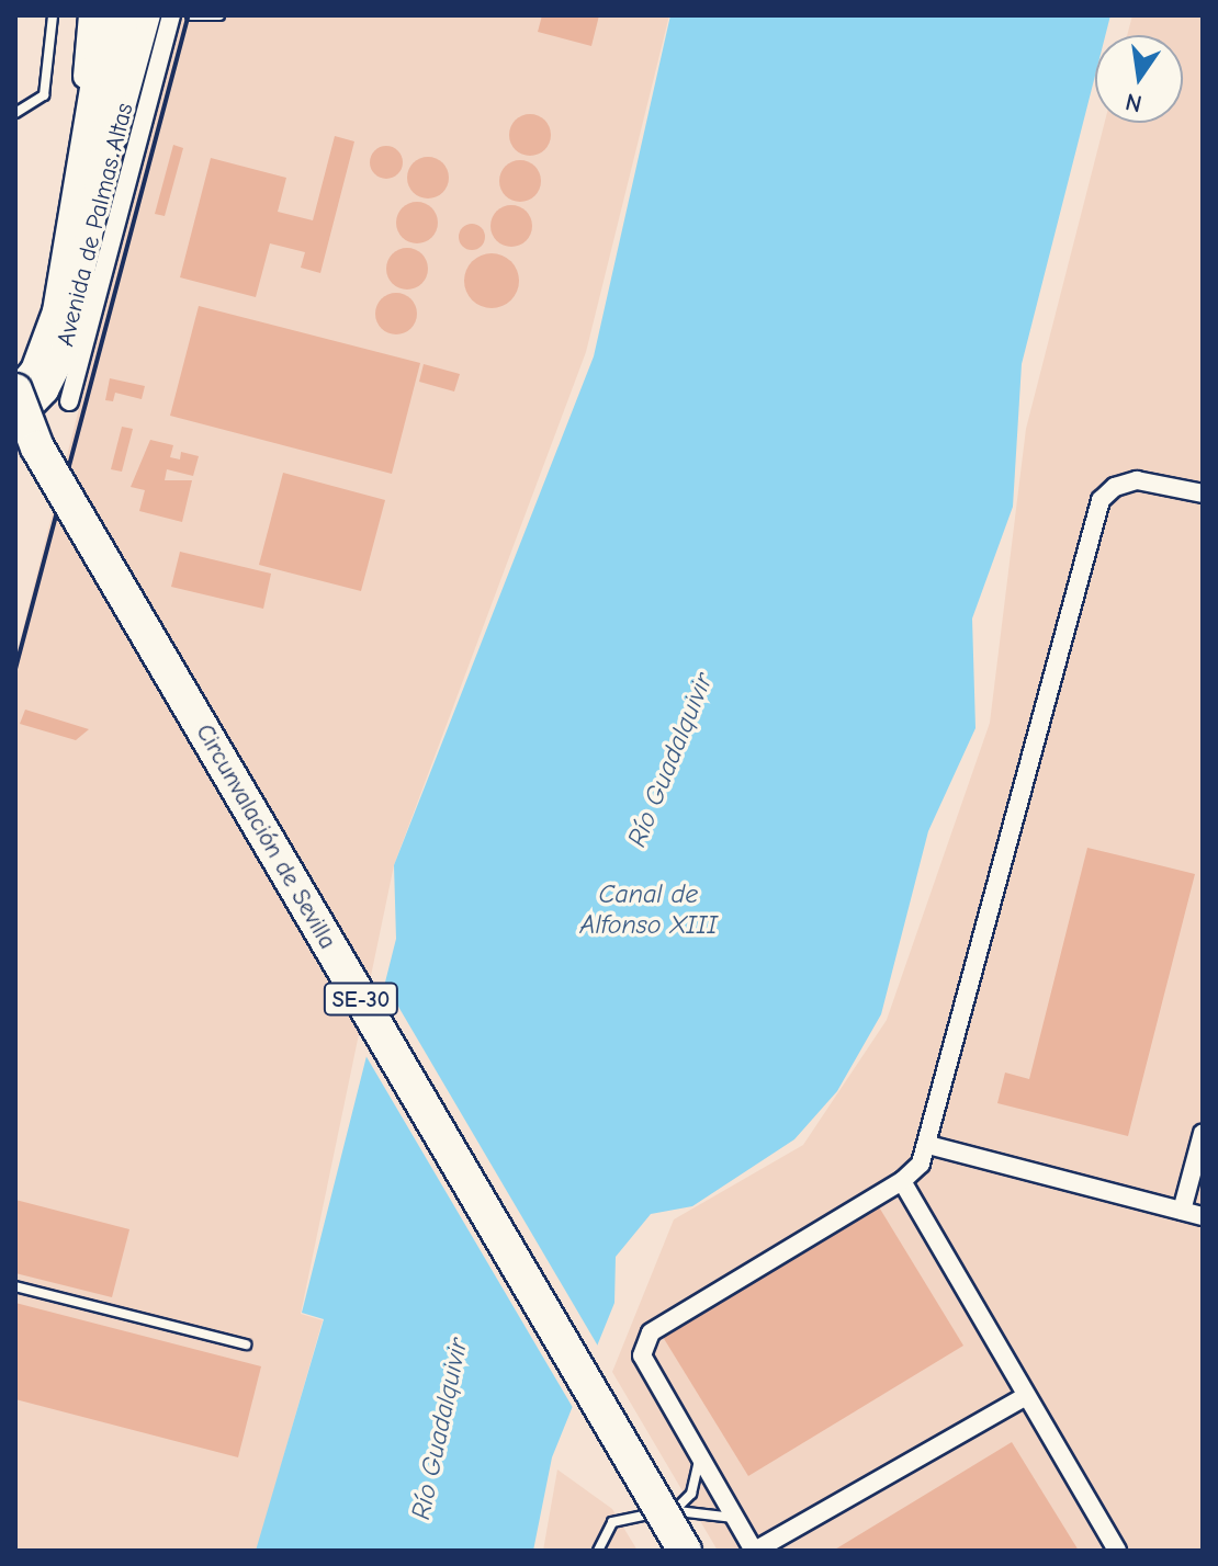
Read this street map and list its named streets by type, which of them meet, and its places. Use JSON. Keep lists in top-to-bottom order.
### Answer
{
  "streets": {
    "highway": ["Circunvalación de Sevilla", "SE-30"],
    "main road": ["Avenida de Palmas Altas"]
  },
  "crossings": [
    ["Avenida de Palmas Altas", "Circunvalación de Sevilla"]
  ],
  "water": ["Río Guadalquivir", "Canal de Alfonso XIII"],
  "north": "bottom"
}
